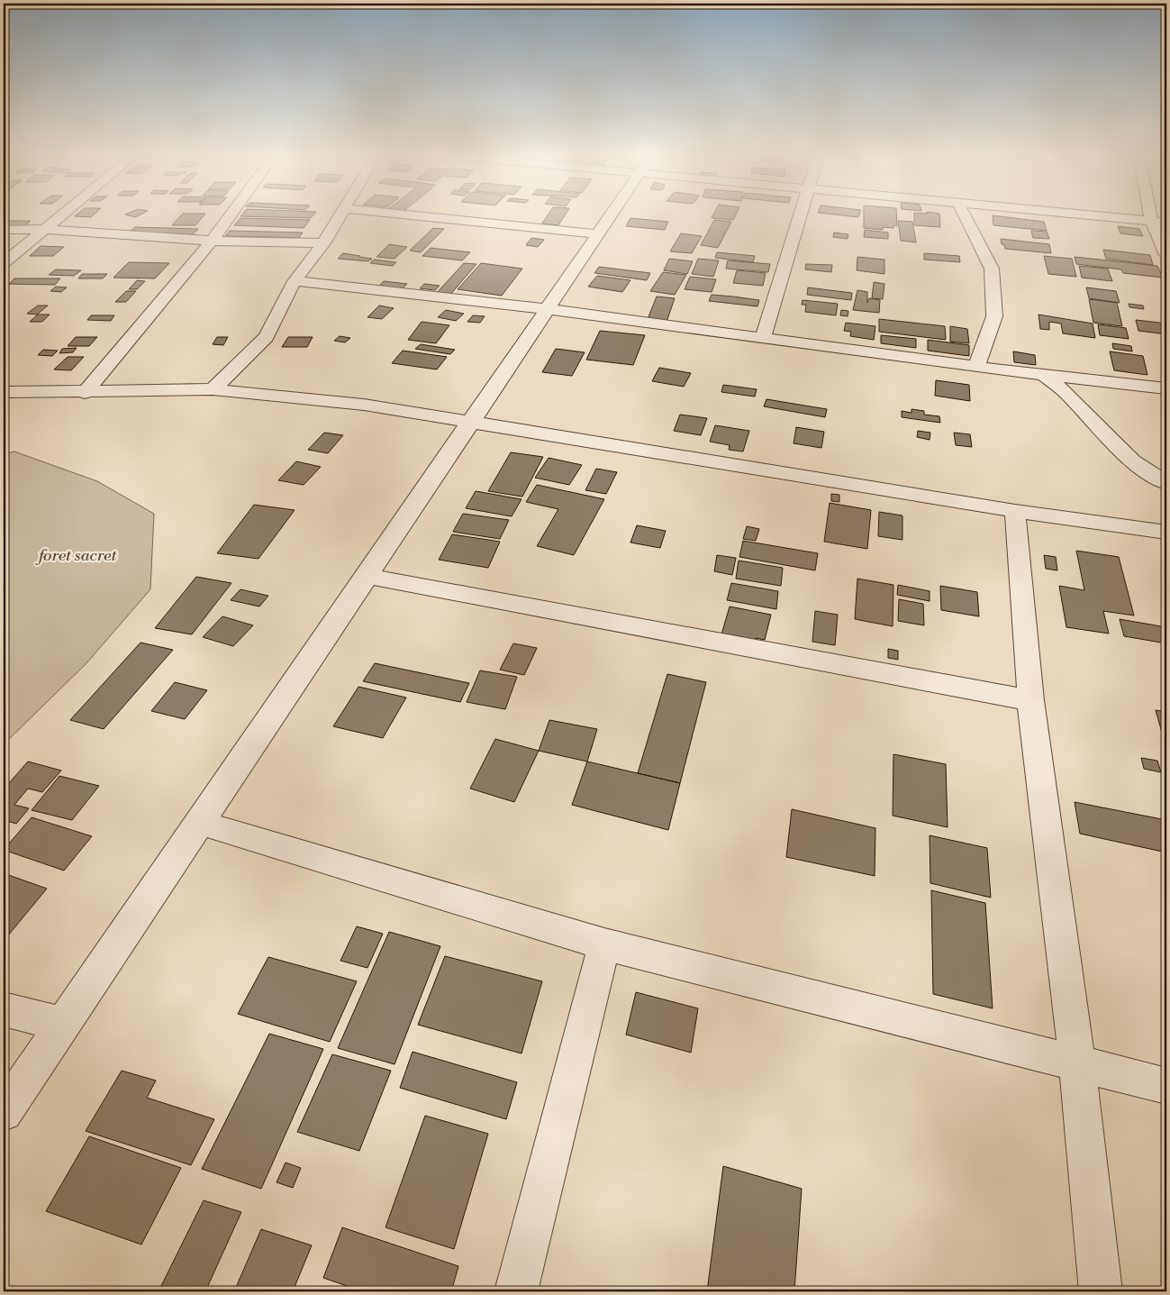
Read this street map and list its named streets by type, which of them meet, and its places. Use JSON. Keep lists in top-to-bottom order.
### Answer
{
  "parks": ["foret sacret"]
}
